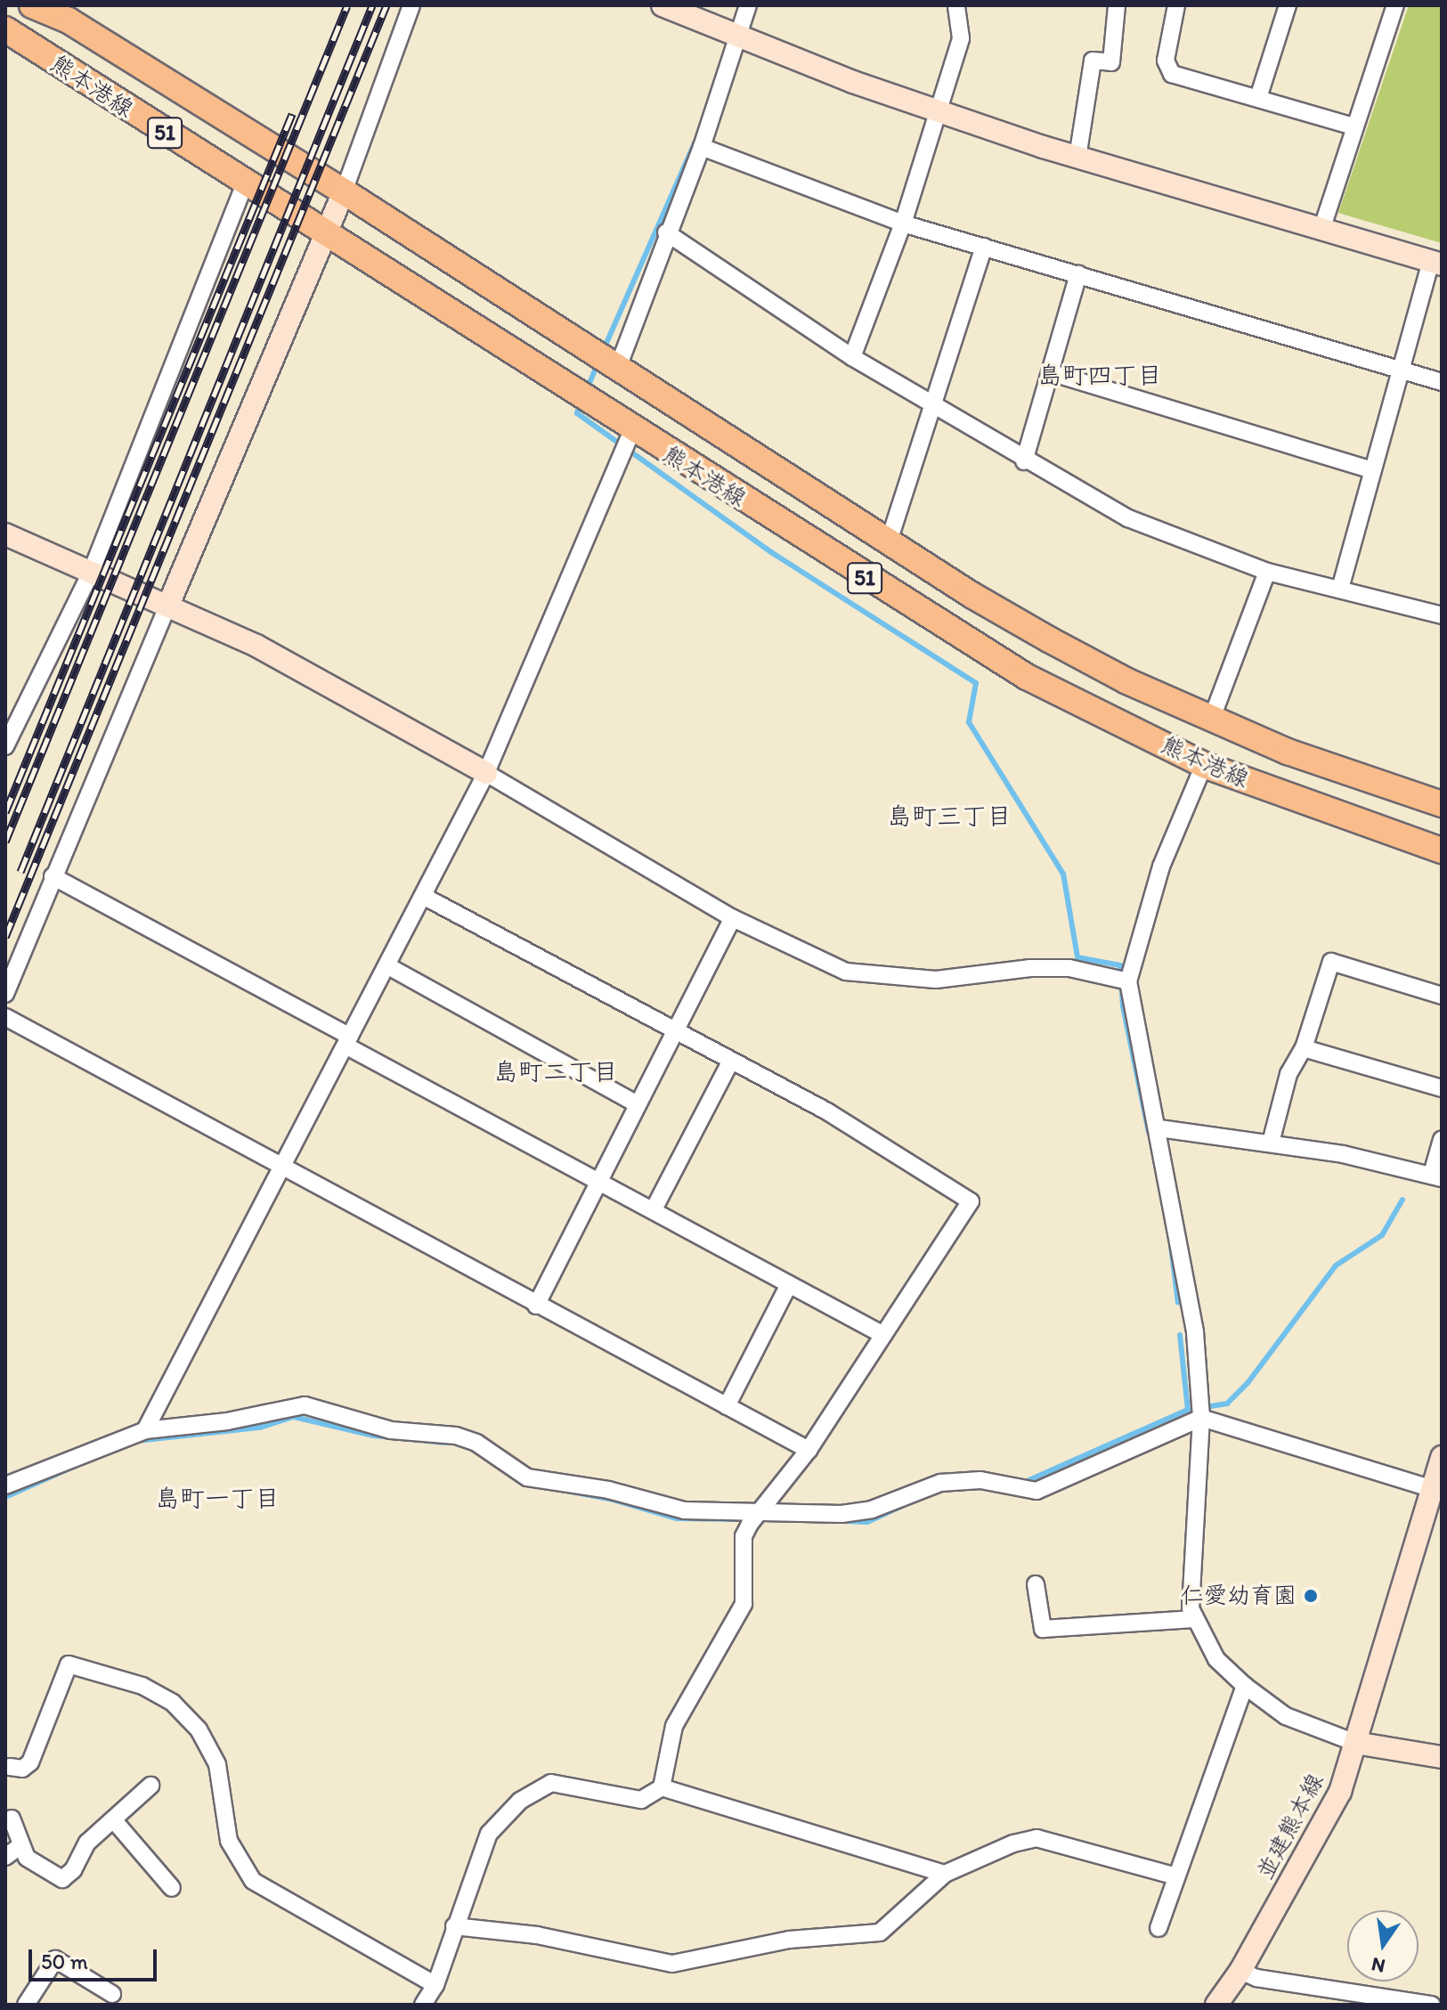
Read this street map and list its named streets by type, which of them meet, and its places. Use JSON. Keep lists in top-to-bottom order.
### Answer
{
  "streets": {
    "main road": ["熊本港線", "51"],
    "street": ["並建熊本線"]
  },
  "districts": [
    "島町四丁目",
    "島町三丁目",
    "島町二丁目",
    "島町一丁目"
  ],
  "places": ["仁愛幼育園"],
  "scale_bar": "50 m",
  "north": "bottom"
}
